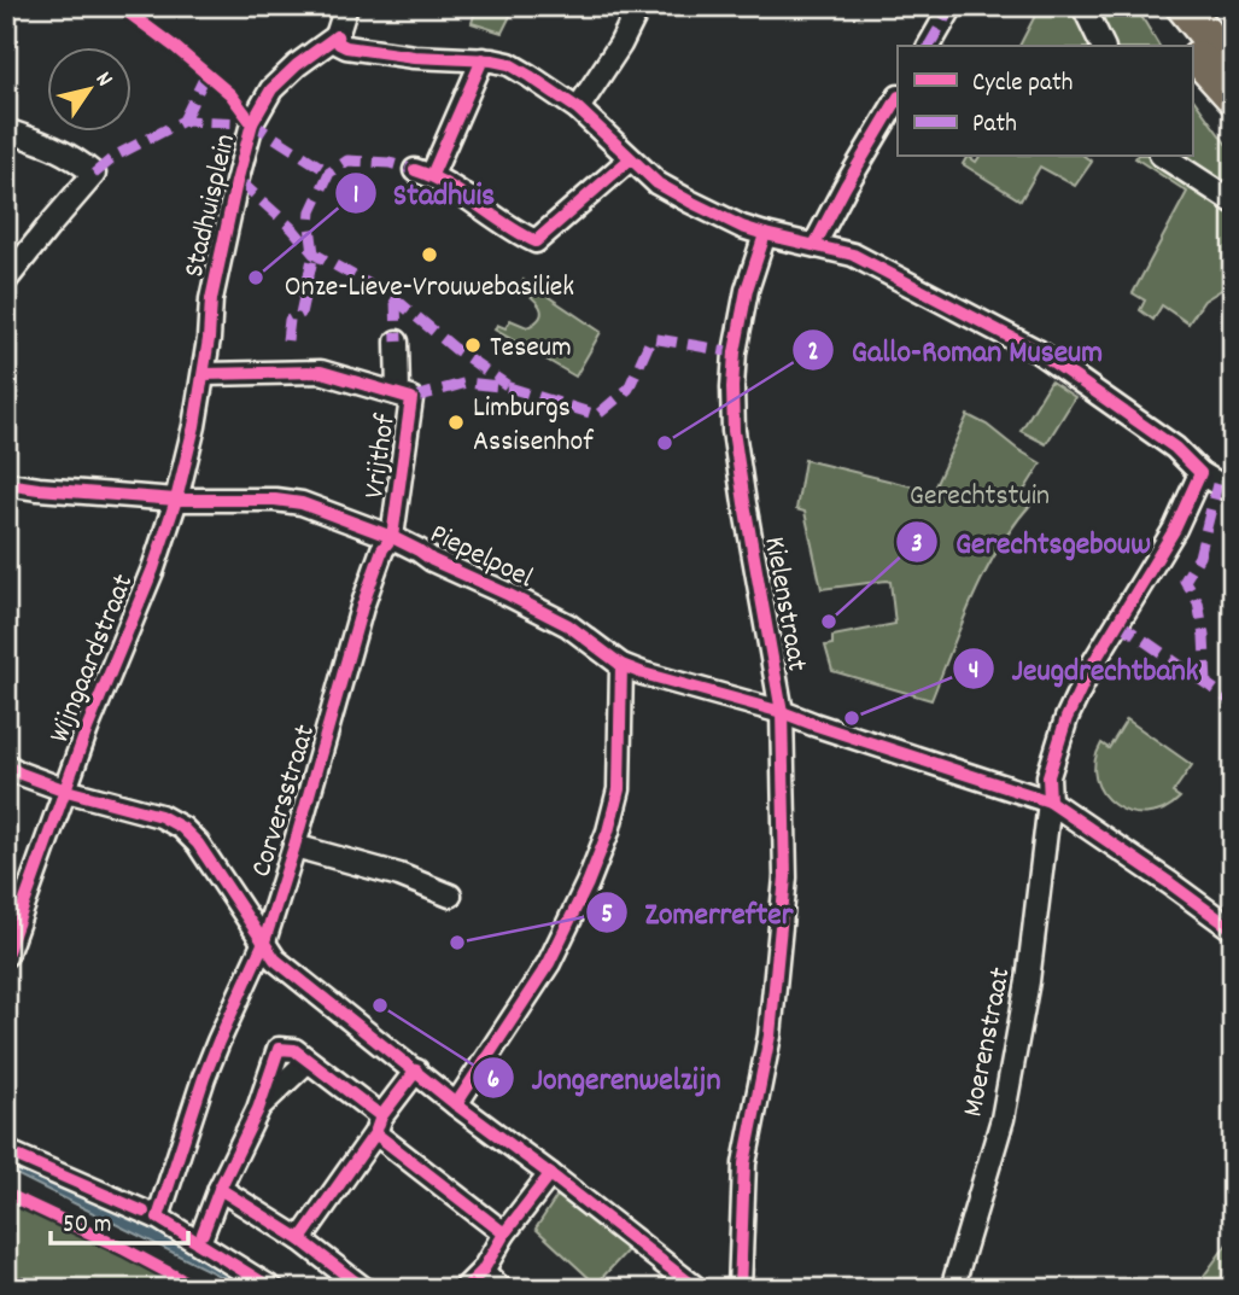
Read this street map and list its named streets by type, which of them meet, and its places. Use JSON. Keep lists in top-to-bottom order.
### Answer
{
  "streets": {
    "street": [
      "Stadhuisplein",
      "Vrijthof",
      "Piepelpoel",
      "Kielenstraat",
      "Wijngaardstraat",
      "Corversstraat",
      "Moerenstraat"
    ]
  },
  "crossings": [
    ["Stadhuisplein", "Wijngaardstraat"],
    ["Vrijthof", "Piepelpoel"],
    ["Vrijthof", "Corversstraat"],
    ["Piepelpoel", "Kielenstraat"],
    ["Piepelpoel", "Wijngaardstraat"],
    ["Piepelpoel", "Corversstraat"],
    ["Piepelpoel", "Moerenstraat"]
  ],
  "parks": ["Gerechtstuin"],
  "places": [
    "Onze-Lieve-Vrouwebasiliek",
    "Stadhuis",
    "Teseum",
    "Limburgs Assisenhof",
    "Gallo-Roman Museum",
    "Gerechtsgebouw",
    "Jeugdrechtbank",
    "Zomerrefter",
    "Jongerenwelzijn"
  ],
  "legend": ["Cycle path", "Path"],
  "scale_bar": "50 m",
  "north": "top right"
}
